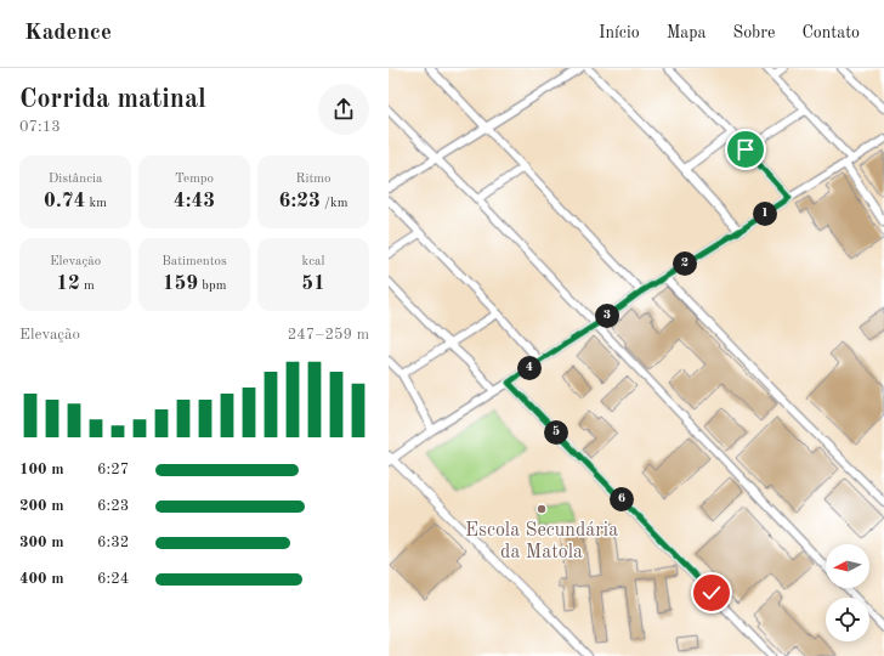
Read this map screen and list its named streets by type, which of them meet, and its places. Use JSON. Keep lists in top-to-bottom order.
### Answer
{
  "places": ["Escola Secundária da Matola"],
  "north": "left",
  "page": {
    "header": "Kadence",
    "nav": [
      "Início",
      "Mapa",
      "Sobre",
      "Contato"
    ],
    "heading": ["Corrida matinal", "07:13"],
    "stats": [
      ["Distância", "0.74 km"],
      ["Tempo", "4:43"],
      ["Ritmo", "6:23 /km"],
      ["Elevação", "12 m"],
      ["Batimentos", "159 bpm"],
      ["kcal", "51"]
    ],
    "pins": [
      "1",
      "2",
      "3",
      "4",
      "5",
      "6"
    ],
    "chart": ["Elevação", "247–259 m"],
    "list": [
      {
        "name": "100 m",
        "note": "6:27"
      },
      {
        "name": "200 m",
        "note": "6:23"
      },
      {
        "name": "300 m",
        "note": "6:32"
      },
      {
        "name": "400 m",
        "note": "6:24"
      }
    ]
  }
}
